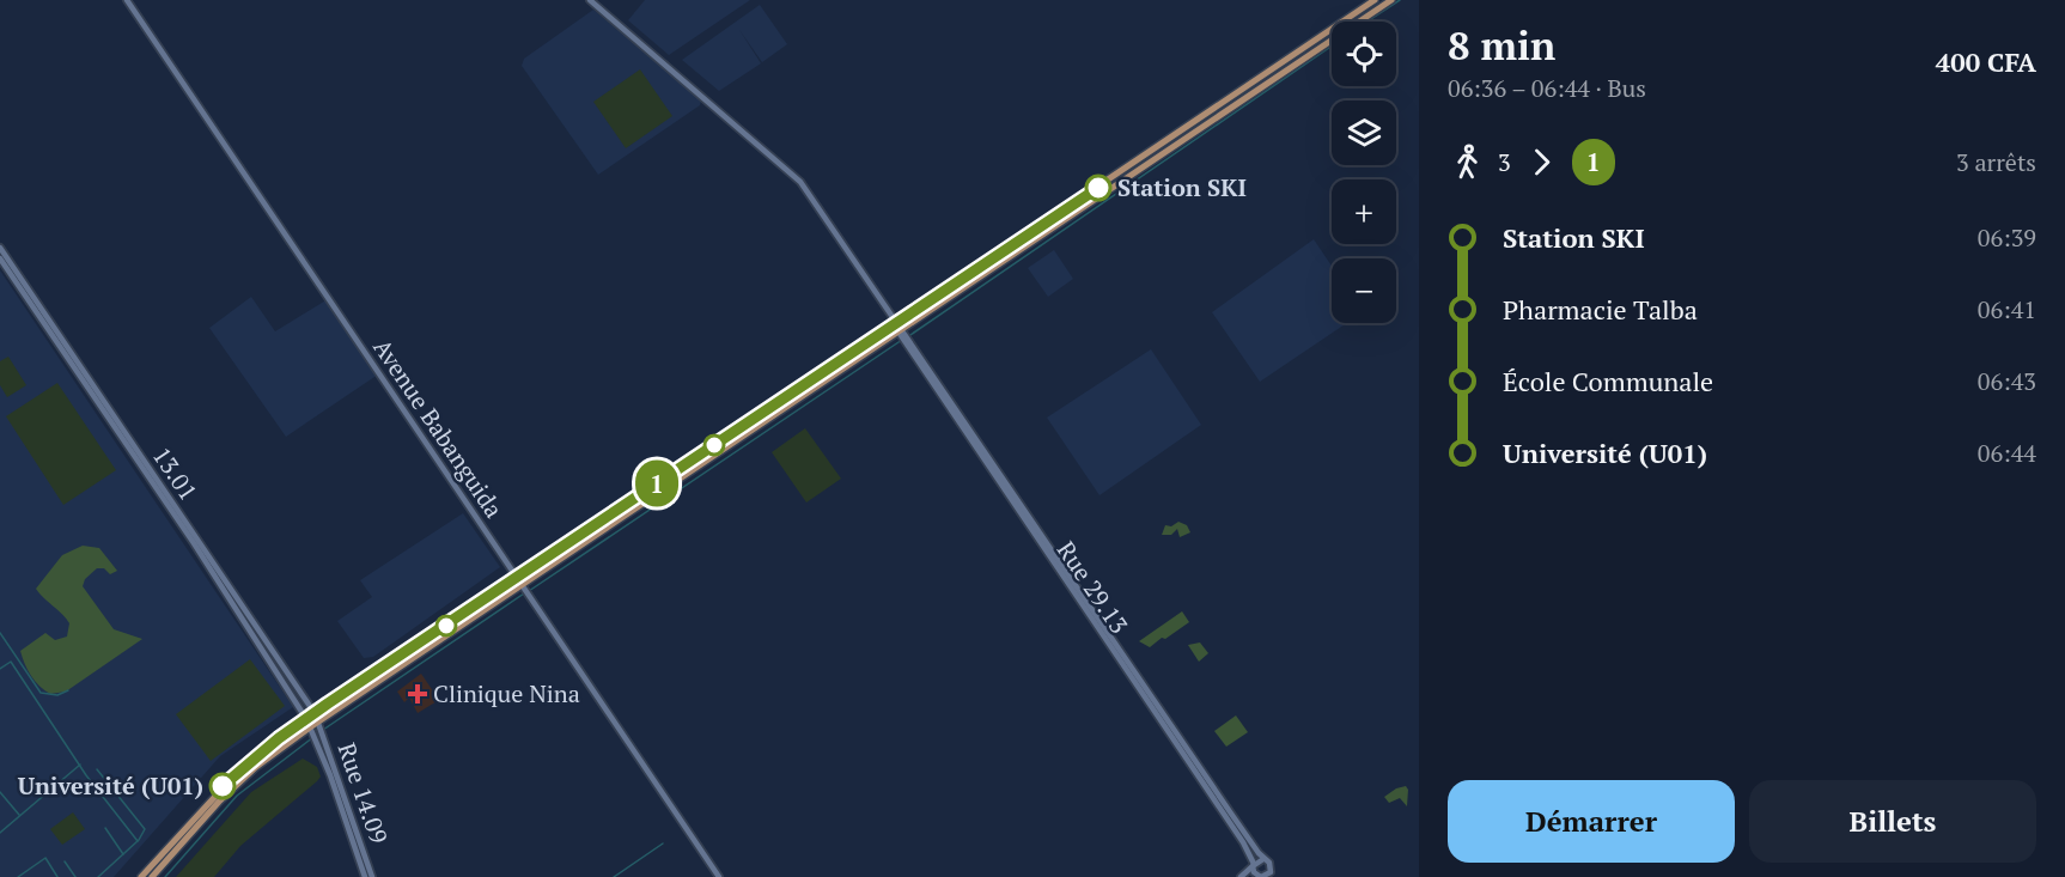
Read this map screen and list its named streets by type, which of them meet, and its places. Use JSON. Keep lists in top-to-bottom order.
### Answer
{
  "streets": {
    "street": [
      "Avenue Babanguida",
      "13.01",
      "Rue 29.13",
      "Rue 14.09"
    ]
  },
  "crossings": [
    ["13.01", "Rue 14.09"]
  ],
  "places": {
    "other": ["Station SKI", "Université (U01)"],
    "health": ["Clinique Nina"]
  },
  "lines": ["bus line 1"],
  "page": {
    "on_map": "1",
    "heading": ["8 min", "06:36 – 06:44 · Bus", "400 CFA"],
    "map_buttons": ["+", "−"],
    "legs": ["3", "1", "3 arrêts"],
    "list": [
      {
        "name": "Station SKI",
        "value": "06:39"
      },
      {
        "name": "Pharmacie Talba",
        "value": "06:41"
      },
      {
        "name": "École Communale",
        "value": "06:43"
      },
      {
        "name": "Université (U01)",
        "value": "06:44"
      }
    ],
    "buttons": ["Démarrer", "Billets"]
  }
}
